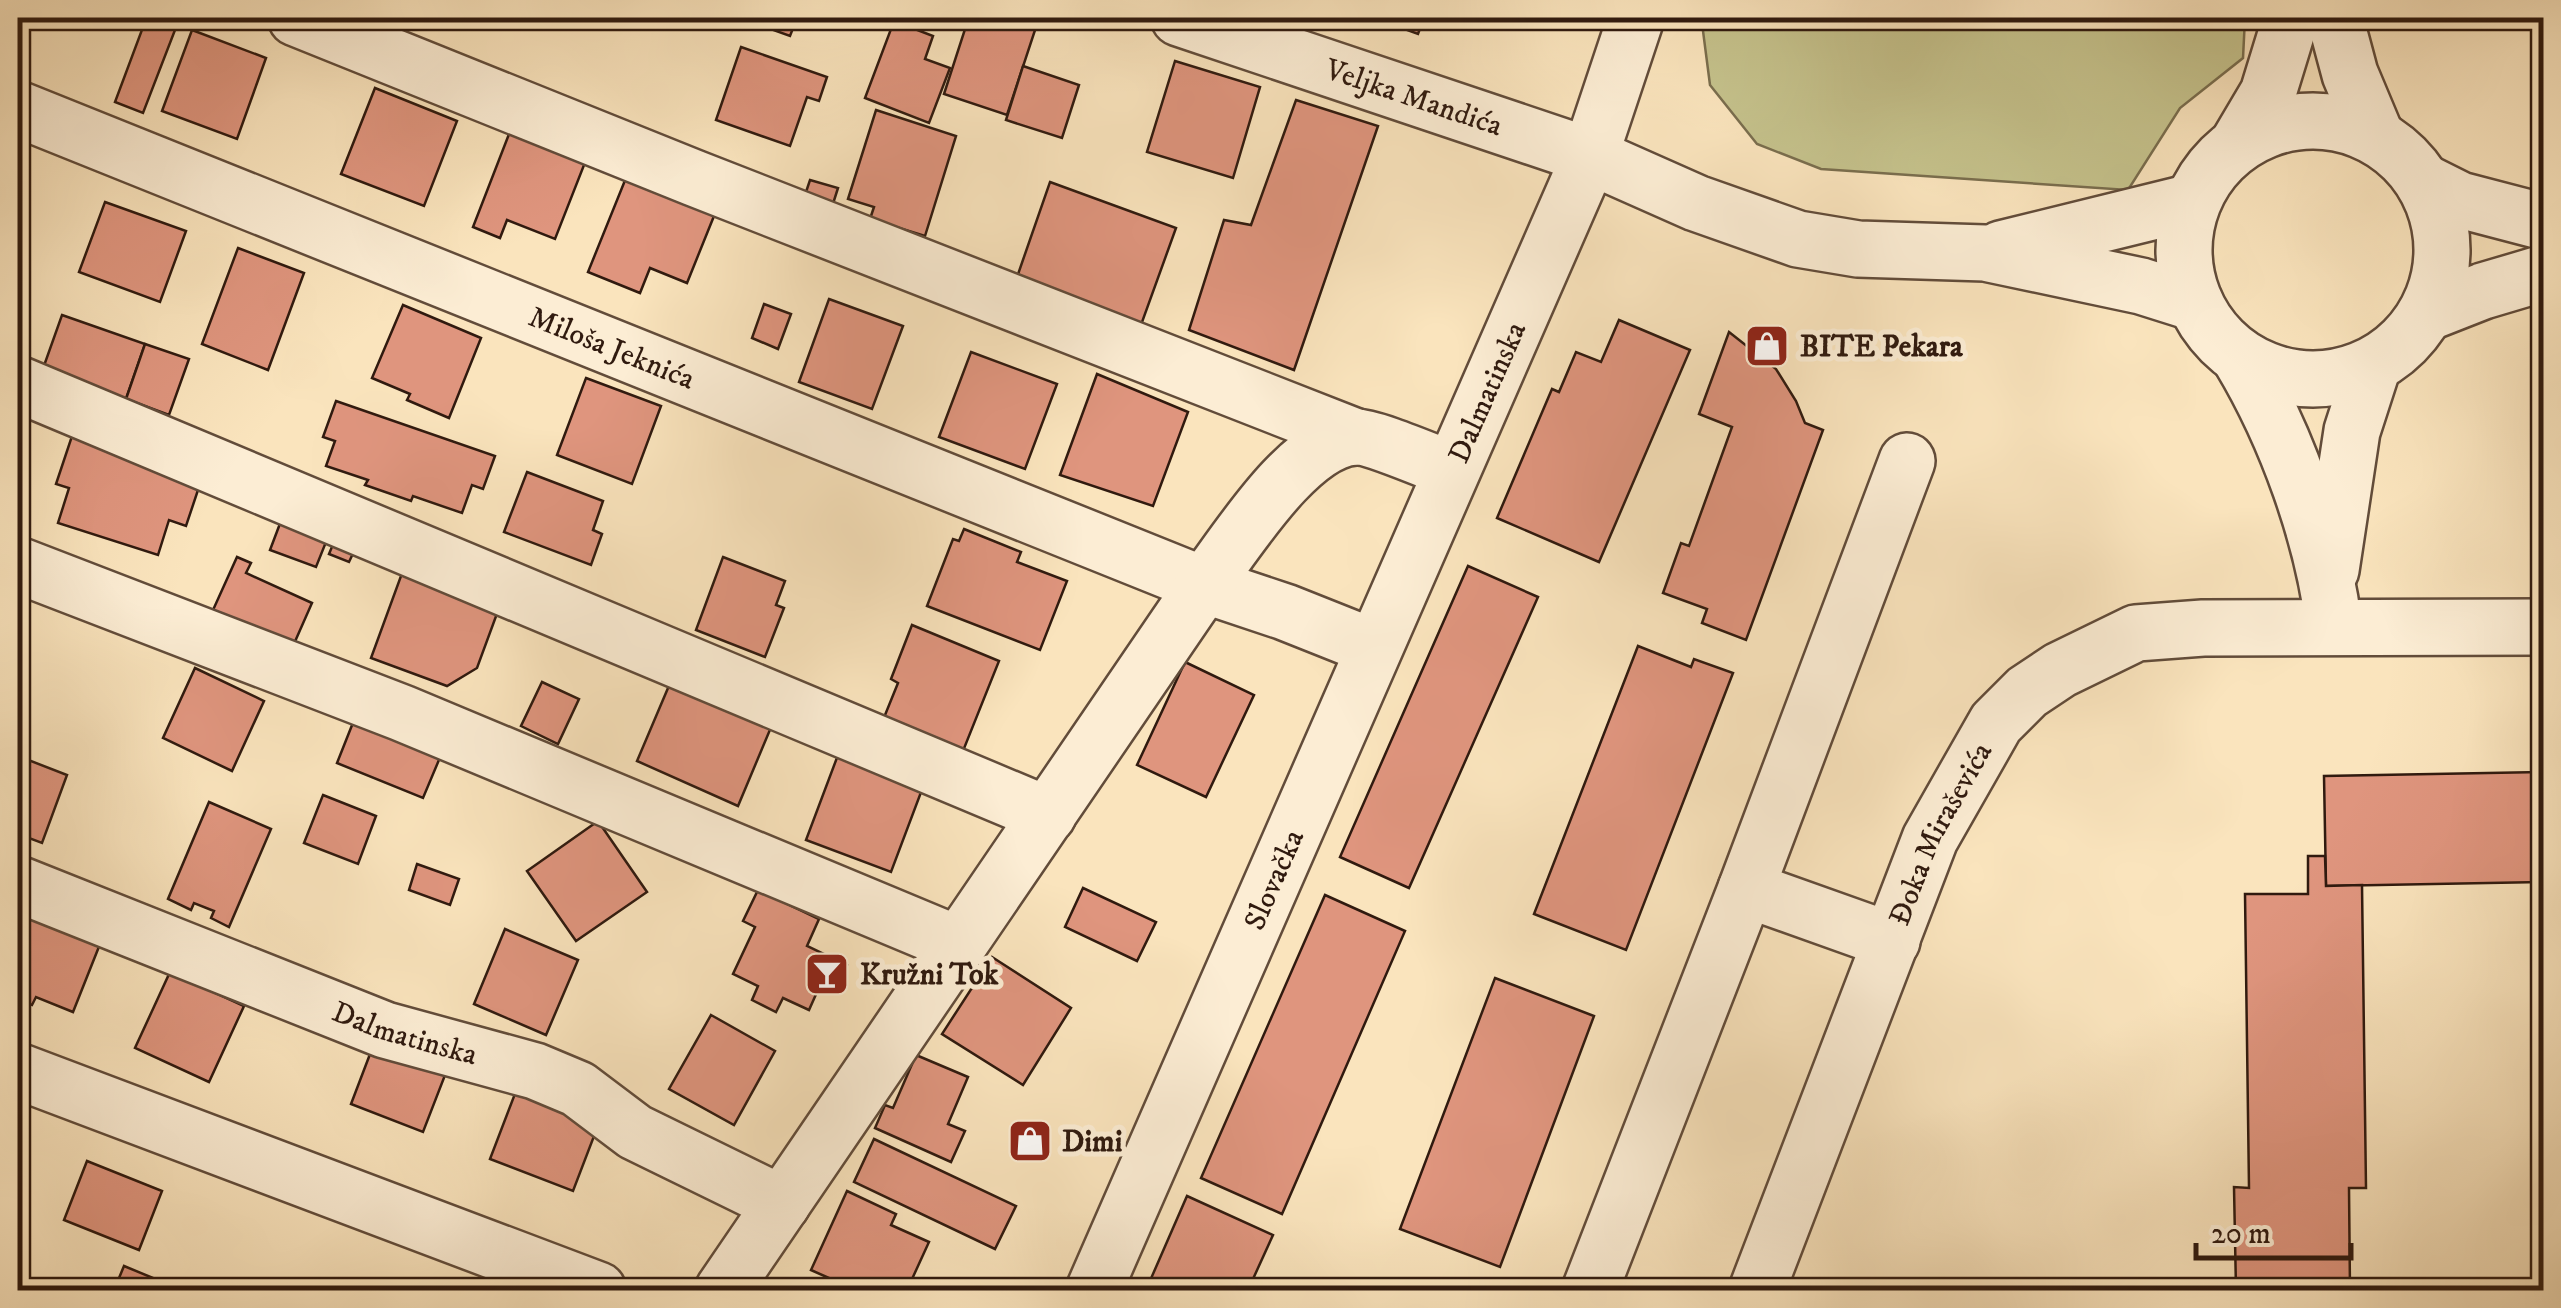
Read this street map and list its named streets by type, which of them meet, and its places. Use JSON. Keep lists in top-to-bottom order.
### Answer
{
  "streets": {
    "street": [
      "Veljka Mandića",
      "Miloša Jeknića",
      "Dalmatinska",
      "Đoka Miraševića",
      "Slovačka"
    ]
  },
  "crossings": [
    ["Veljka Mandića", "Dalmatinska"],
    ["Dalmatinska", "Slovačka"]
  ],
  "places": {
    "shop": ["BITE Pekara", "Dimi"],
    "bar": ["Kružni Tok"]
  },
  "scale_bar": "20 m"
}
